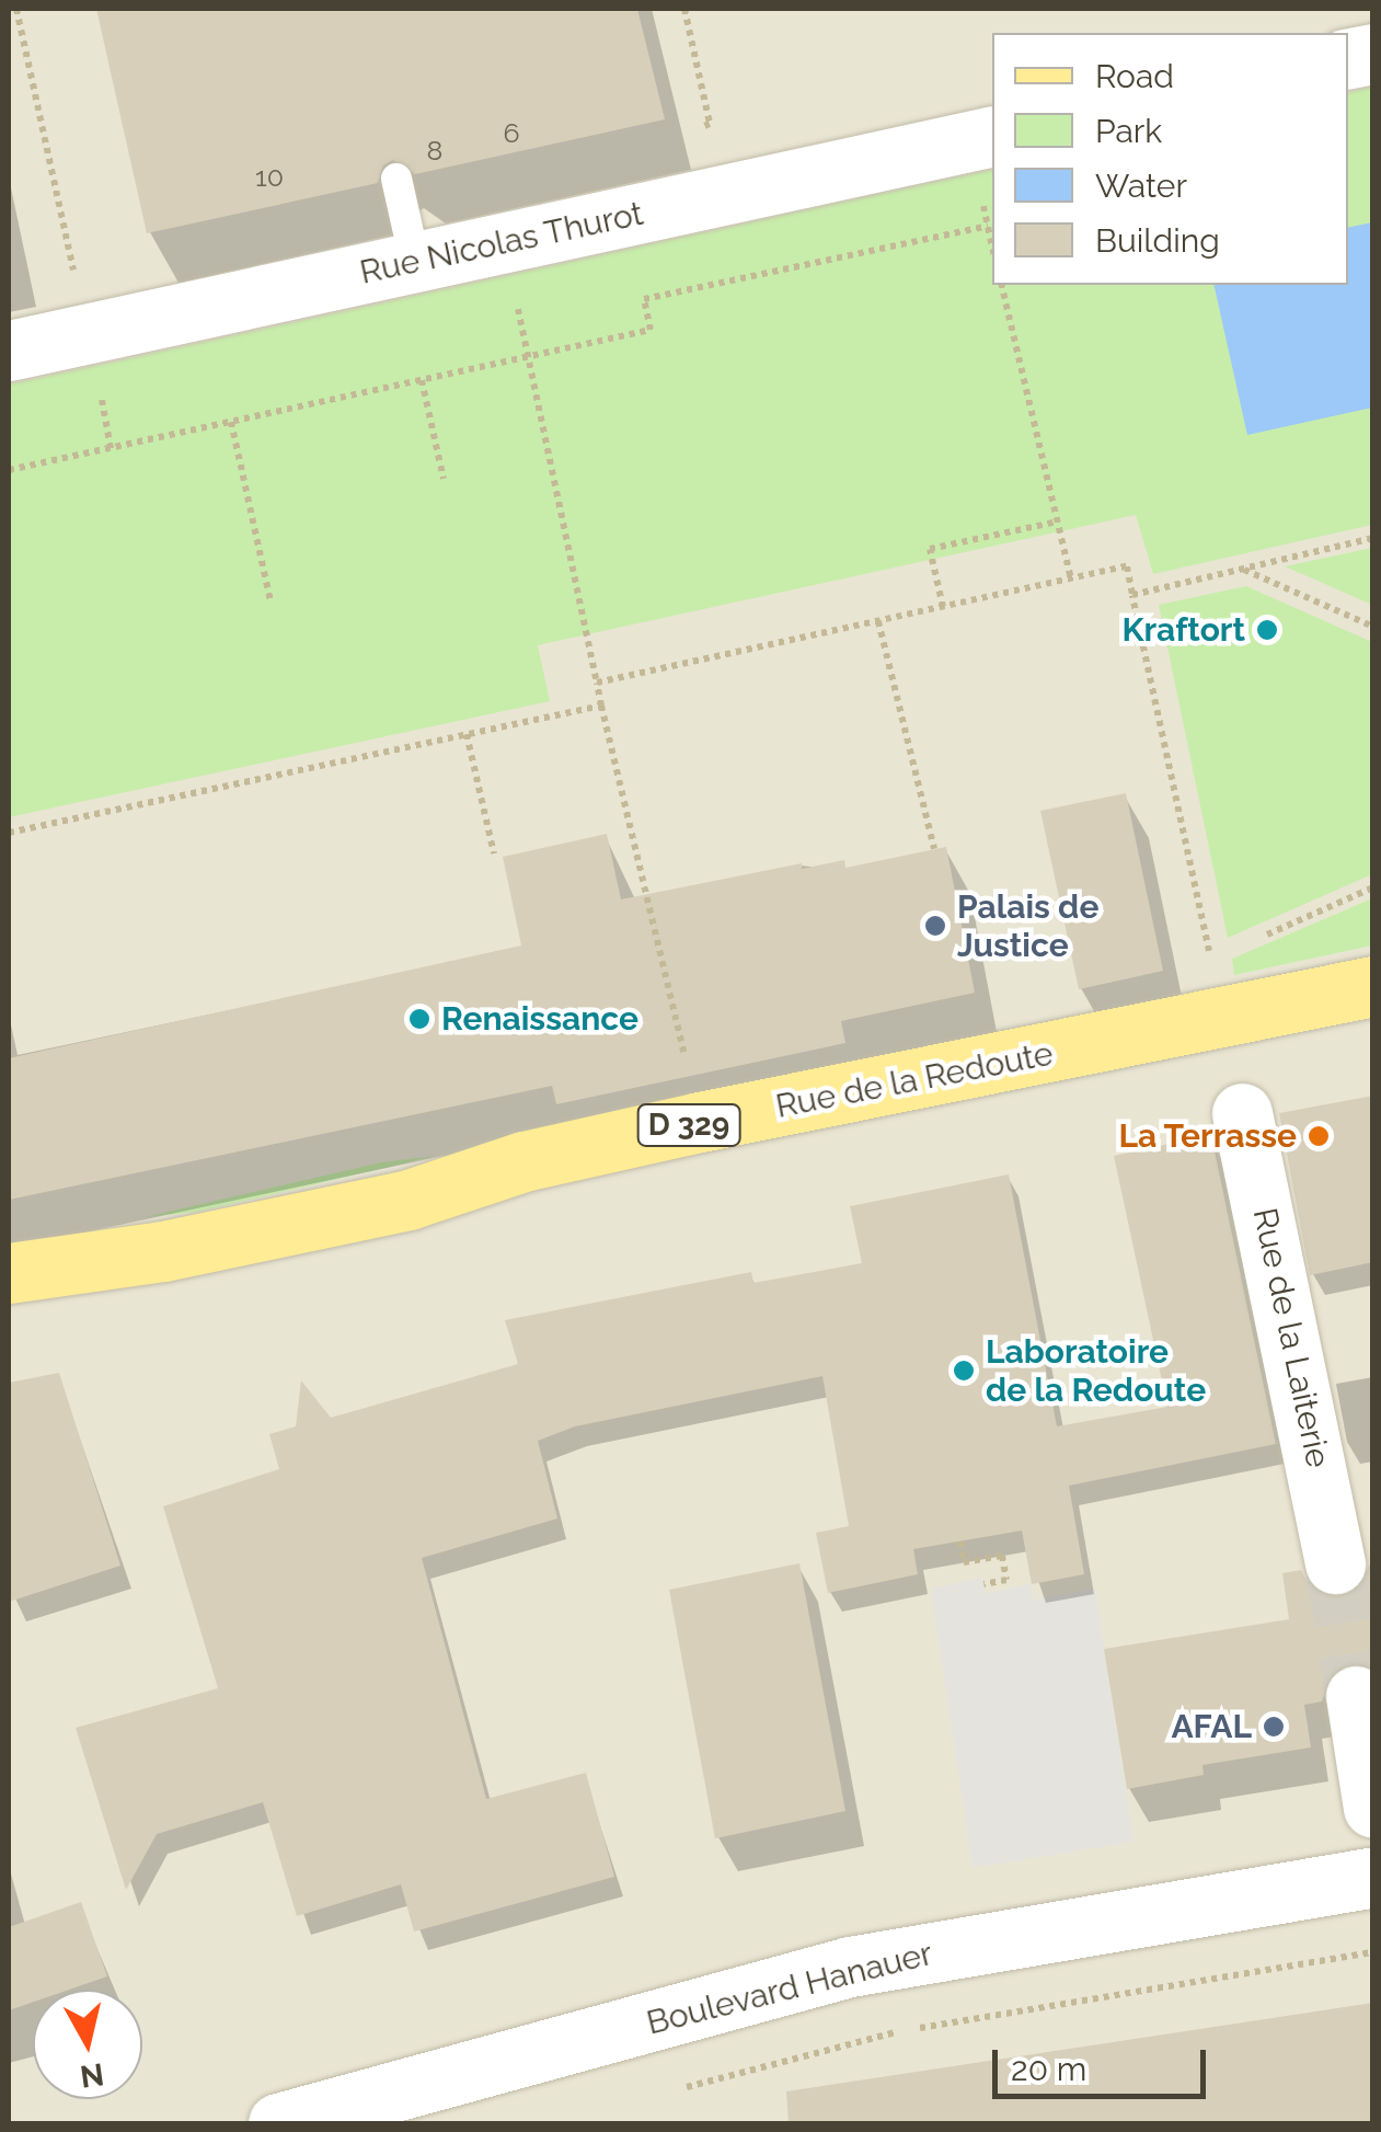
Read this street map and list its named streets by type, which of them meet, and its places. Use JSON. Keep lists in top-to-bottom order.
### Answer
{
  "streets": {
    "main road": ["Rue de la Redoute", "D 329"],
    "street": ["Rue Nicolas Thurot", "Rue de la Laiterie", "Boulevard Hanauer"]
  },
  "places": [
    "Kraftort",
    "Palais de Justice",
    "Renaissance",
    "La Terrasse",
    "Laboratoire de la Redoute",
    "AFAL"
  ],
  "house_numbers": ["6", "8", "10"],
  "legend": [
    "Road",
    "Park",
    "Water",
    "Building"
  ],
  "scale_bar": "20 m",
  "north": "bottom"
}
